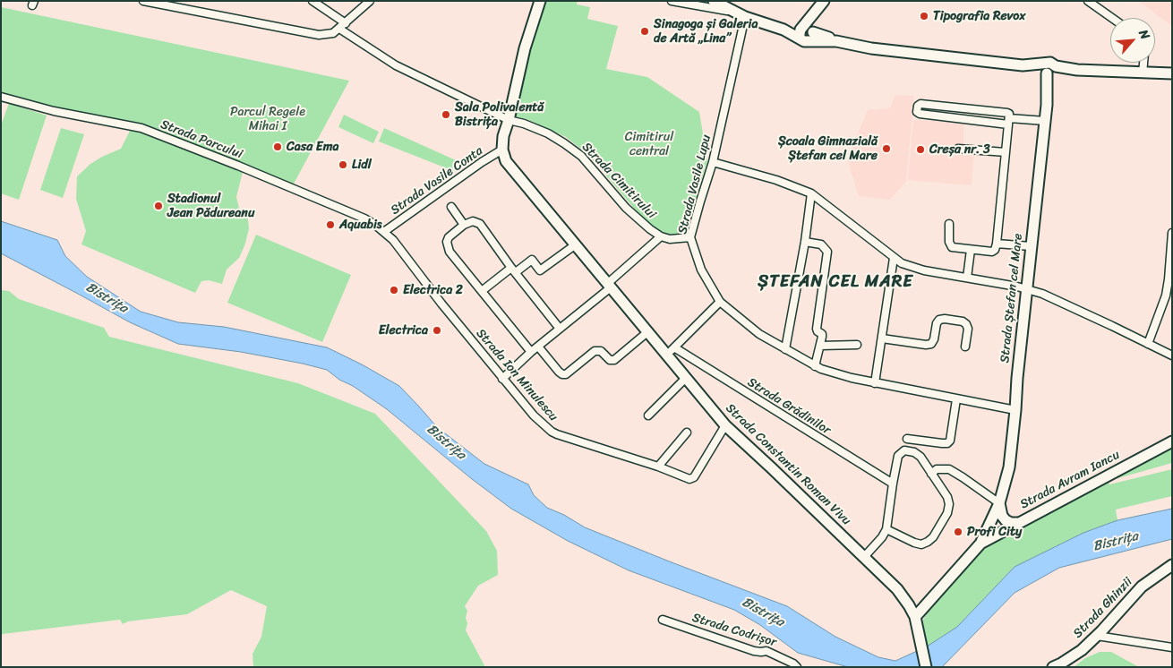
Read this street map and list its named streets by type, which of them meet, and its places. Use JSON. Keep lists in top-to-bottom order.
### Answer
{
  "streets": {
    "street": [
      "Strada Parcului",
      "Strada Vasile Conta",
      "Strada Cimitirului",
      "Strada Vasile Lupu",
      "Strada Ștefan cel Mare",
      "Strada Ion Minulescu",
      "Strada Grădinilor",
      "Strada Constantin Roman Vivu",
      "Strada Avram Iancu",
      "Strada Ghinzii",
      "Strada Codrișor"
    ]
  },
  "crossings": [
    ["Strada Parcului", "Strada Vasile Conta"],
    ["Strada Parcului", "Strada Ion Minulescu"],
    ["Strada Vasile Conta", "Strada Ion Minulescu"],
    ["Strada Vasile Conta", "Strada Constantin Roman Vivu"],
    ["Strada Vasile Lupu", "Strada Ștefan cel Mare"],
    ["Strada Ștefan cel Mare", "Strada Constantin Roman Vivu"],
    ["Strada Ștefan cel Mare", "Strada Avram Iancu"],
    ["Strada Ion Minulescu", "Strada Constantin Roman Vivu"],
    ["Strada Grădinilor", "Strada Constantin Roman Vivu"]
  ],
  "districts": ["ȘTEFAN CEL MARE"],
  "water": ["Bistrița"],
  "parks": ["Parcul Regele Mihai I", "Cimitirul central"],
  "places": [
    "Tipografia Revox",
    "Sinagoga și Galeria de Artă „Lina”",
    "Sala Polivalentă Bistrița",
    "Casa Ema",
    "Școala Gimnazială Ștefan cel Mare",
    "Creșa nr. 3",
    "Lidl",
    "Stadionul Jean Pădureanu",
    "Aquabis",
    "Electrica 2",
    "Electrica",
    "Profi City"
  ],
  "north": "top right"
}
